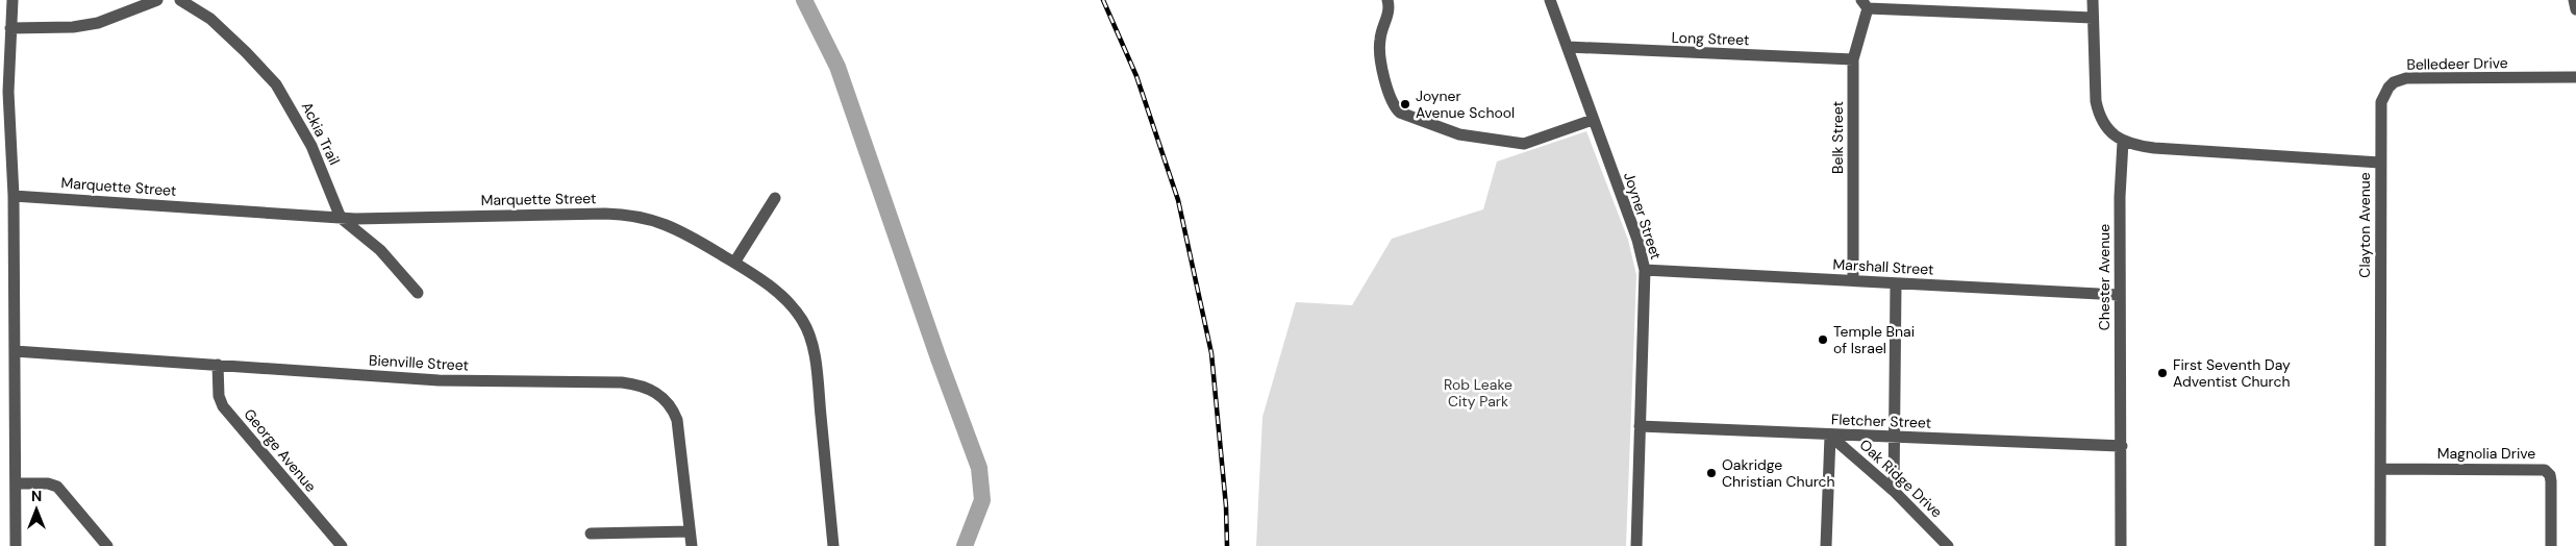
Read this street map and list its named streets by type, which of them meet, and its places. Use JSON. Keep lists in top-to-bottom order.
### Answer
{
  "streets": {
    "street": [
      "Long Street",
      "Belledeer Drive",
      "Ackia Trail",
      "Belk Street",
      "Marquette Street",
      "Joyner Street",
      "Clayton Avenue",
      "Marshall Street",
      "Chester Avenue",
      "Bienville Street",
      "Fletcher Street",
      "George Avenue",
      "Magnolia Drive",
      "Oak Ridge Drive"
    ]
  },
  "crossings": [
    ["Long Street", "Belk Street"],
    ["Long Street", "Joyner Street"],
    ["Belledeer Drive", "Clayton Avenue"],
    ["Ackia Trail", "Marquette Street"],
    ["Belk Street", "Marshall Street"],
    ["Joyner Street", "Marshall Street"],
    ["Joyner Street", "Fletcher Street"],
    ["Clayton Avenue", "Chester Avenue"],
    ["Clayton Avenue", "Magnolia Drive"],
    ["Marshall Street", "Chester Avenue"],
    ["Chester Avenue", "Fletcher Street"],
    ["Bienville Street", "George Avenue"],
    ["Fletcher Street", "Oak Ridge Drive"]
  ],
  "parks": ["Rob Leake City Park"],
  "places": [
    "Joyner Avenue School",
    "Temple Bnai of Israel",
    "First Seventh Day Adventist Church",
    "Oakridge Christian Church"
  ],
  "north": "top"
}
